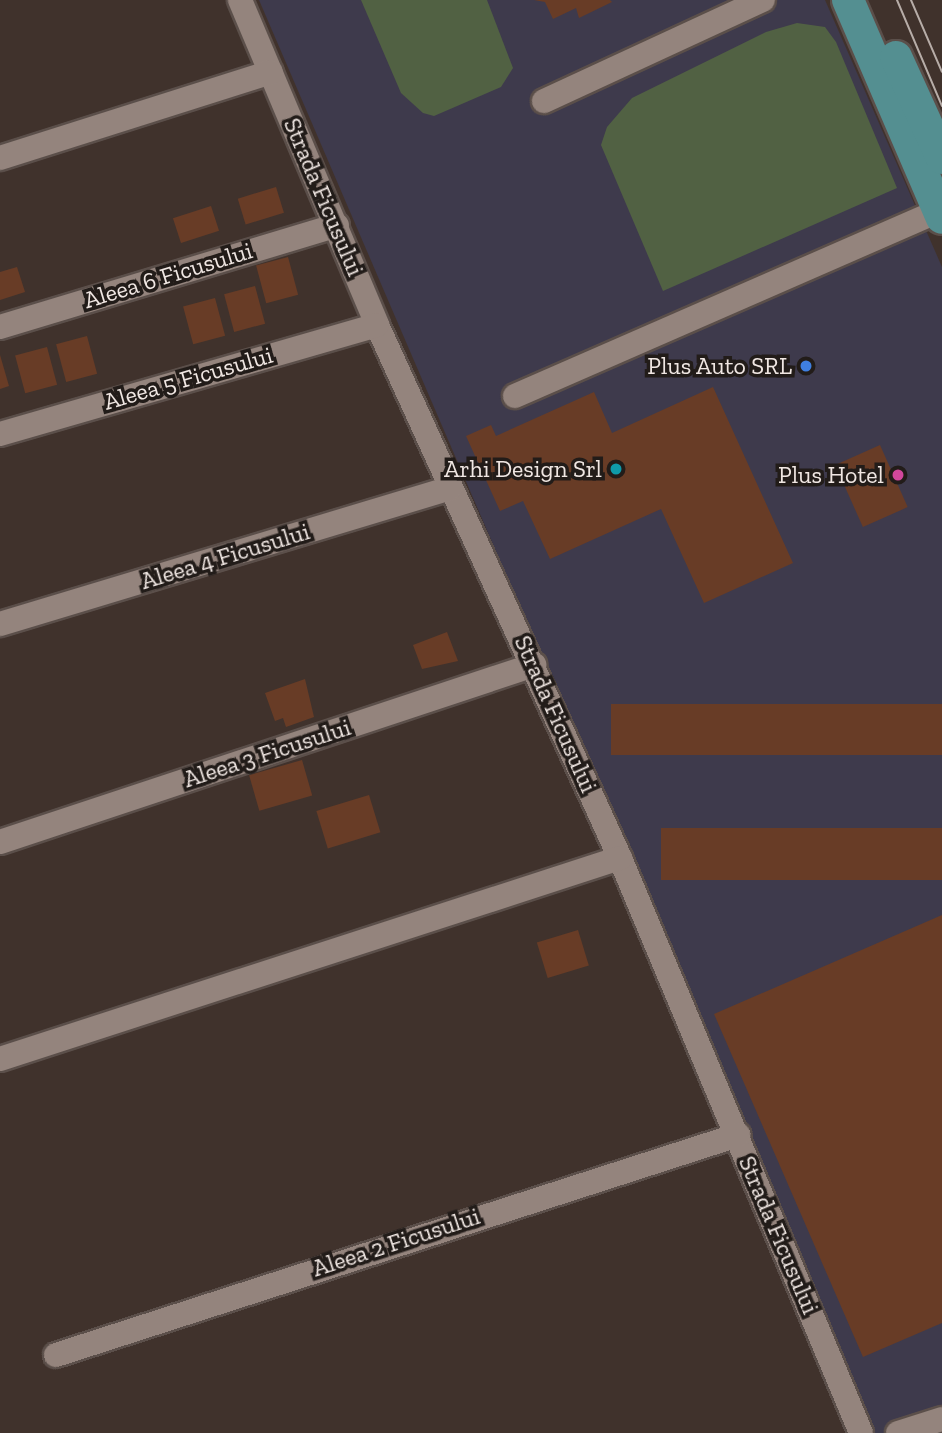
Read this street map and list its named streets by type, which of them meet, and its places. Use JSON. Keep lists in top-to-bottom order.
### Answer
{
  "streets": {
    "street": [
      "Strada Ficusului",
      "Aleea 6 Ficusului",
      "Aleea 5 Ficusului",
      "Aleea 4 Ficusului",
      "Aleea 3 Ficusului",
      "Aleea 2 Ficusului"
    ]
  },
  "crossings": [
    ["Strada Ficusului", "Aleea 6 Ficusului"],
    ["Strada Ficusului", "Aleea 5 Ficusului"],
    ["Strada Ficusului", "Aleea 4 Ficusului"],
    ["Strada Ficusului", "Aleea 3 Ficusului"],
    ["Strada Ficusului", "Aleea 2 Ficusului"]
  ],
  "places": ["Plus Auto SRL", "Arhi Design Srl", "Plus Hotel"]
}
